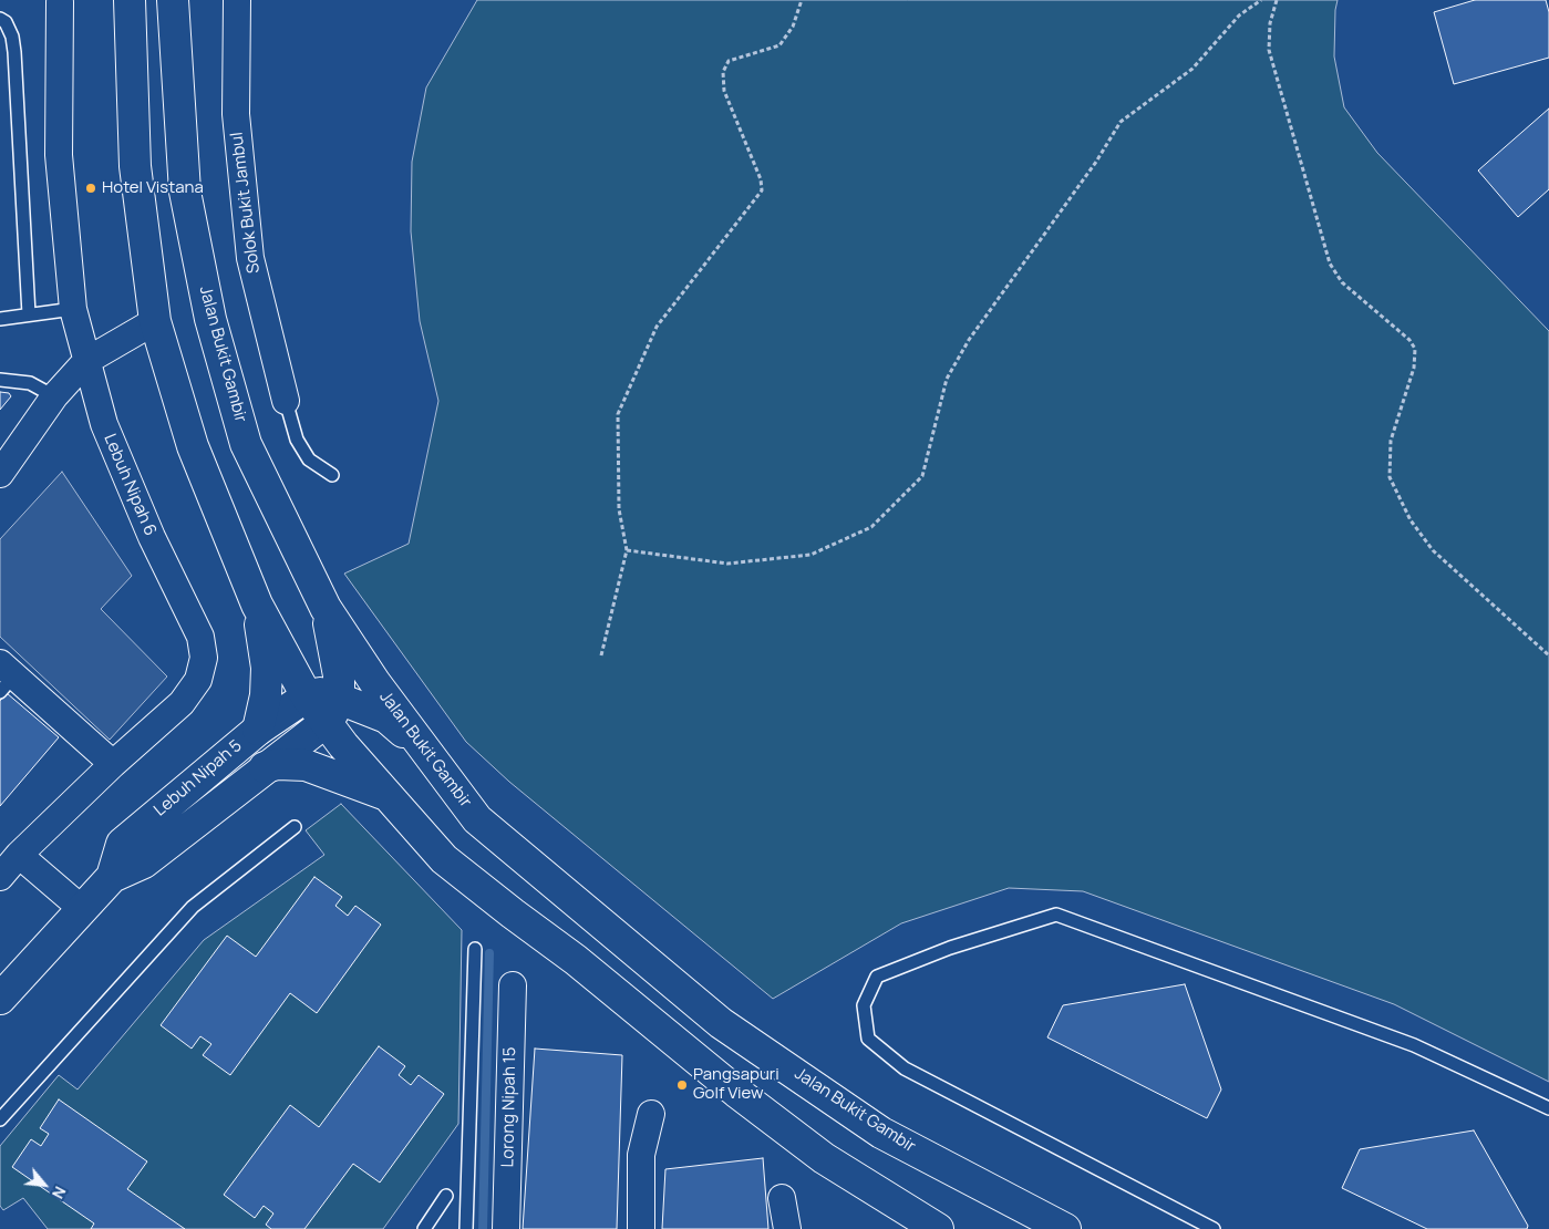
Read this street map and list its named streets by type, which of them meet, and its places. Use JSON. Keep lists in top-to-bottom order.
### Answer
{
  "streets": {
    "main road": ["Jalan Bukit Gambir", "Lebuh Nipah 5"],
    "street": ["Solok Bukit Jambul", "Lebuh Nipah 6", "Lorong Nipah 15"]
  },
  "places": ["Hotel Vistana", "Pangsapuri Golf View"],
  "north": "bottom right"
}
